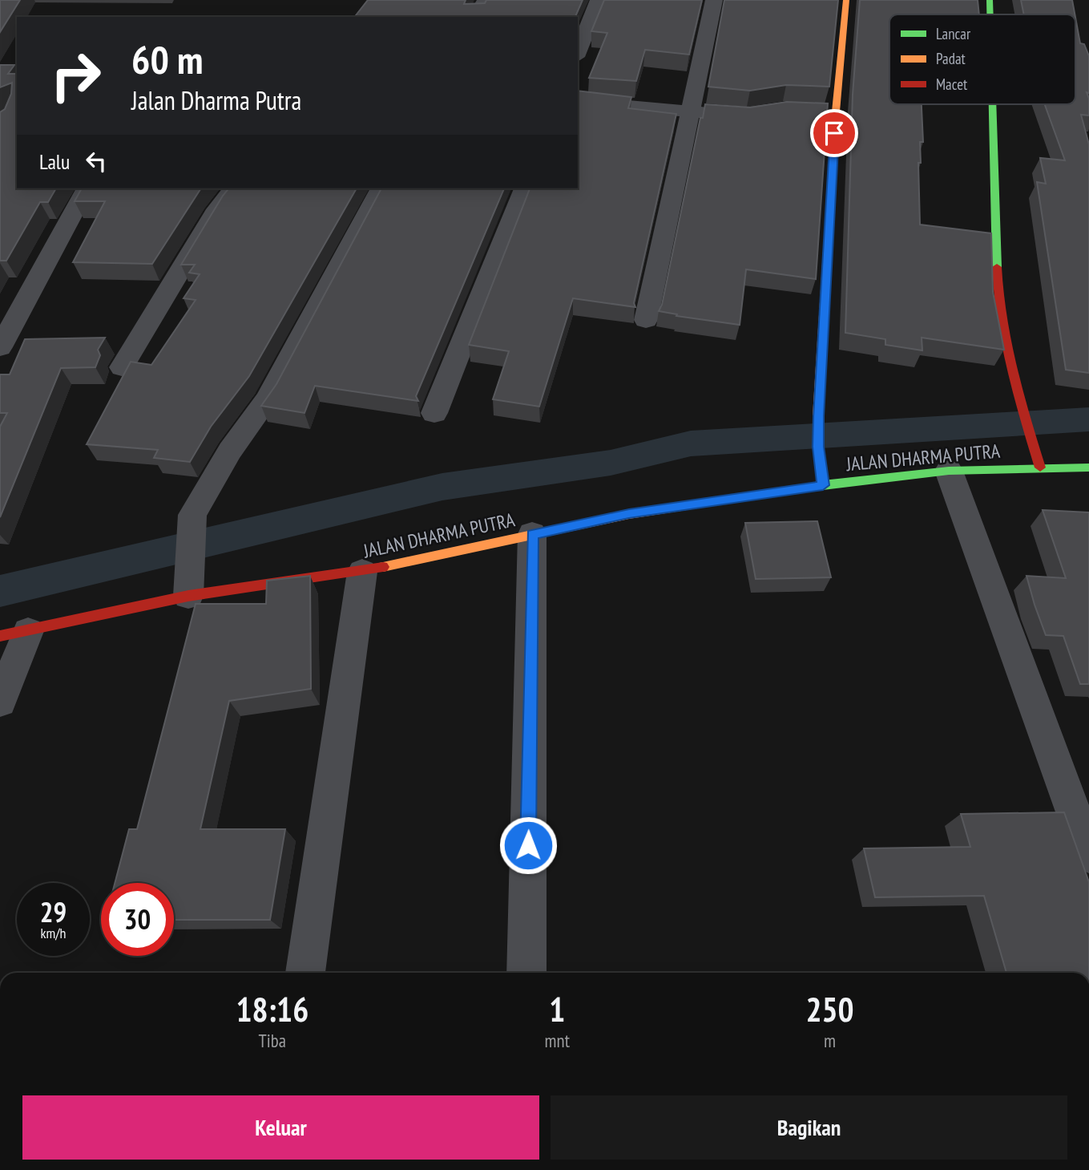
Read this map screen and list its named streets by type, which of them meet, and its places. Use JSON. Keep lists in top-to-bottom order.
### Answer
{
  "streets": {
    "street": ["JALAN DHARMA PUTRA"]
  },
  "legend": ["Lancar", "Padat", "Macet"],
  "page": {
    "turn": ["60 m", "Jalan Dharma Putra"],
    "then": "Lalu",
    "speed": "29 km/h",
    "limit": "30",
    "eta": [
      "18:16",
      "Tiba",
      "1",
      "mnt",
      "250",
      "m"
    ],
    "buttons": ["Keluar", "Bagikan"]
  }
}
